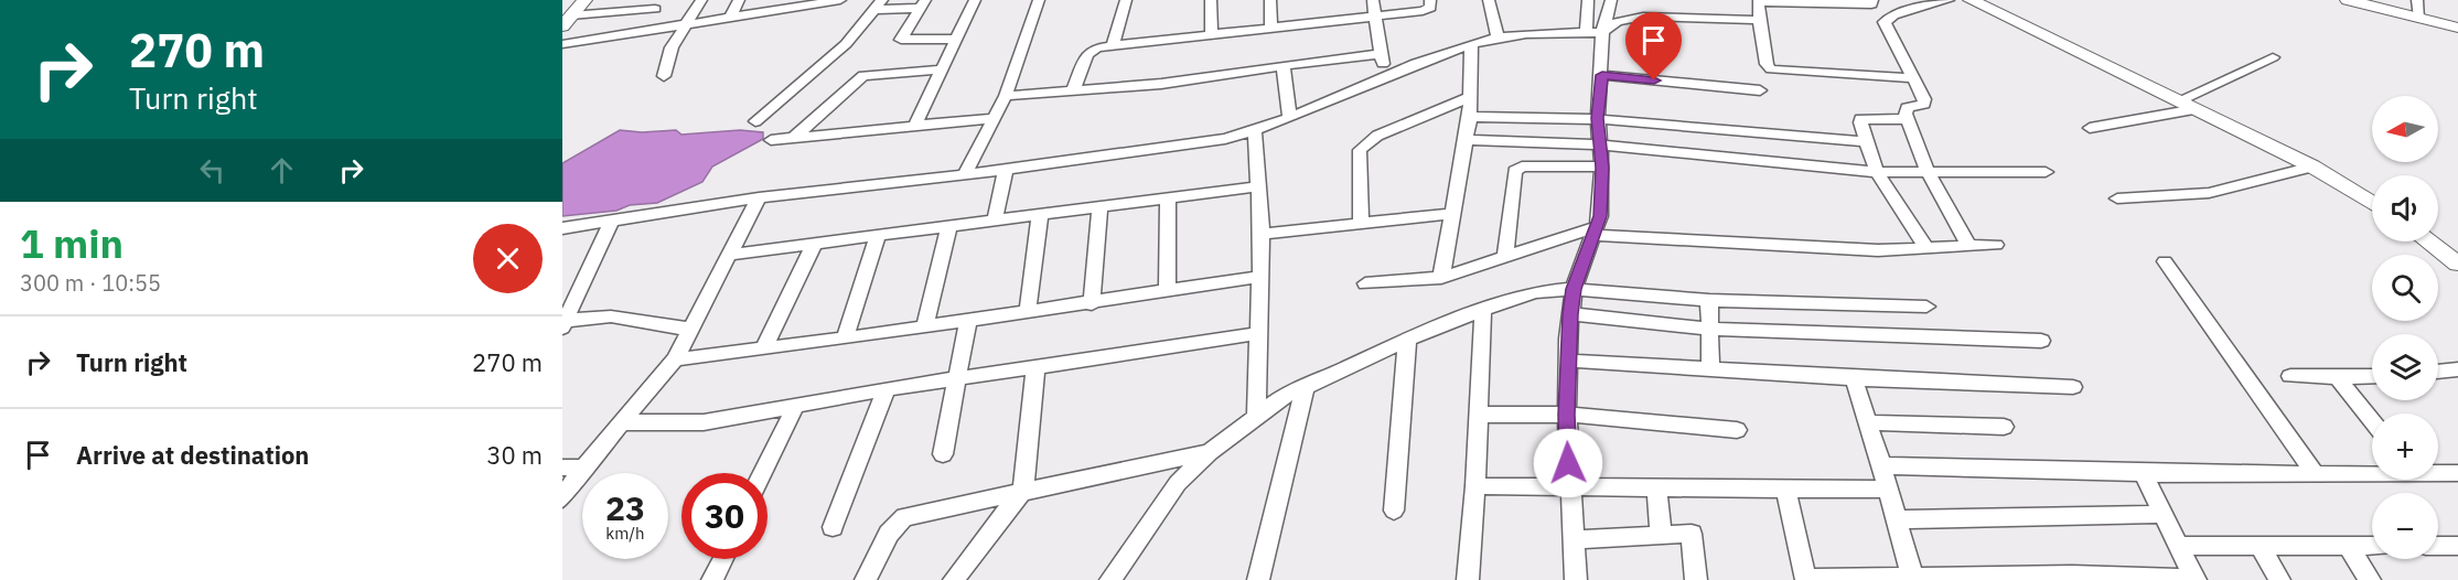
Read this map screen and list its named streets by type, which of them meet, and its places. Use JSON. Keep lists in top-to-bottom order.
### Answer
{
  "north": "left",
  "page": {
    "turn": ["270 m", "Turn right"],
    "map_buttons": ["+", "−"],
    "heading": ["1 min", "300 m · 10:55"],
    "list": [
      {
        "name": "Turn right",
        "value": "270 m"
      },
      {
        "name": "Arrive at destination",
        "value": "30 m"
      }
    ],
    "speed": "23 km/h",
    "limit": "30"
  }
}
